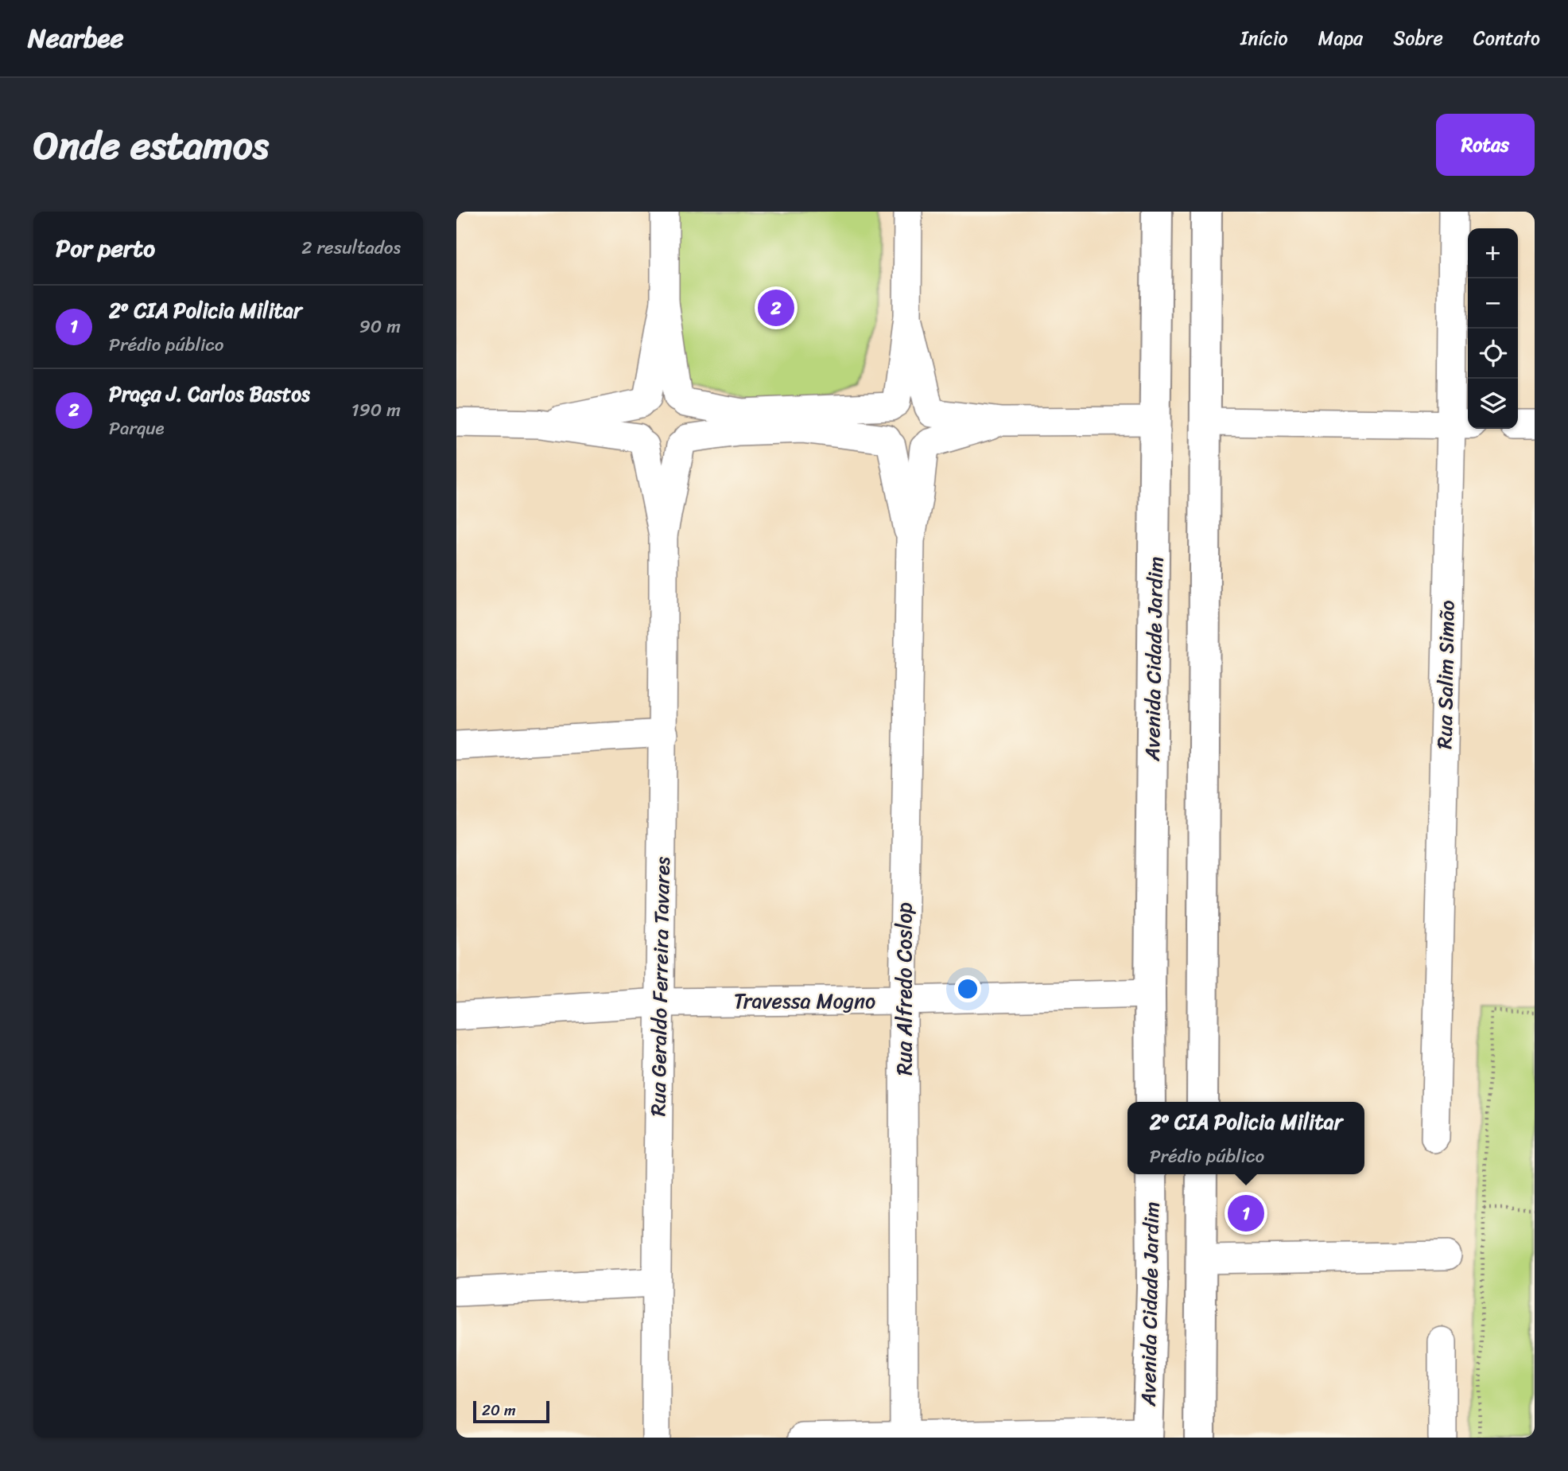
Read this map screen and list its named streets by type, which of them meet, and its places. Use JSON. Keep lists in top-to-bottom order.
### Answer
{
  "streets": {
    "main road": ["Avenida Cidade Jardim"],
    "street": [
      "Rua Salim Simão",
      "Rua Geraldo Ferreira Tavares",
      "Rua Alfredo Coslop",
      "Travessa Mogno"
    ]
  },
  "crossings": [
    ["Avenida Cidade Jardim", "Travessa Mogno"],
    ["Rua Geraldo Ferreira Tavares", "Travessa Mogno"],
    ["Rua Alfredo Coslop", "Travessa Mogno"]
  ],
  "scale_bar": "20 m",
  "page": {
    "header": "Nearbee",
    "nav": [
      "Início",
      "Mapa",
      "Sobre",
      "Contato"
    ],
    "title": "Onde estamos",
    "buttons": "Rotas",
    "heading": ["Por perto", "2 resultados"],
    "map_buttons": ["+", "−"],
    "list": [
      {
        "mark": "1",
        "name": "2º CIA Policia Militar",
        "note": "Prédio público",
        "value": "90 m"
      },
      {
        "mark": "2",
        "name": "Praça J. Carlos Bastos",
        "note": "Parque",
        "value": "190 m"
      }
    ],
    "pins": ["2", "1"],
    "popup": ["2º CIA Policia Militar", "Prédio público"],
    "scale": "20 m"
  }
}
